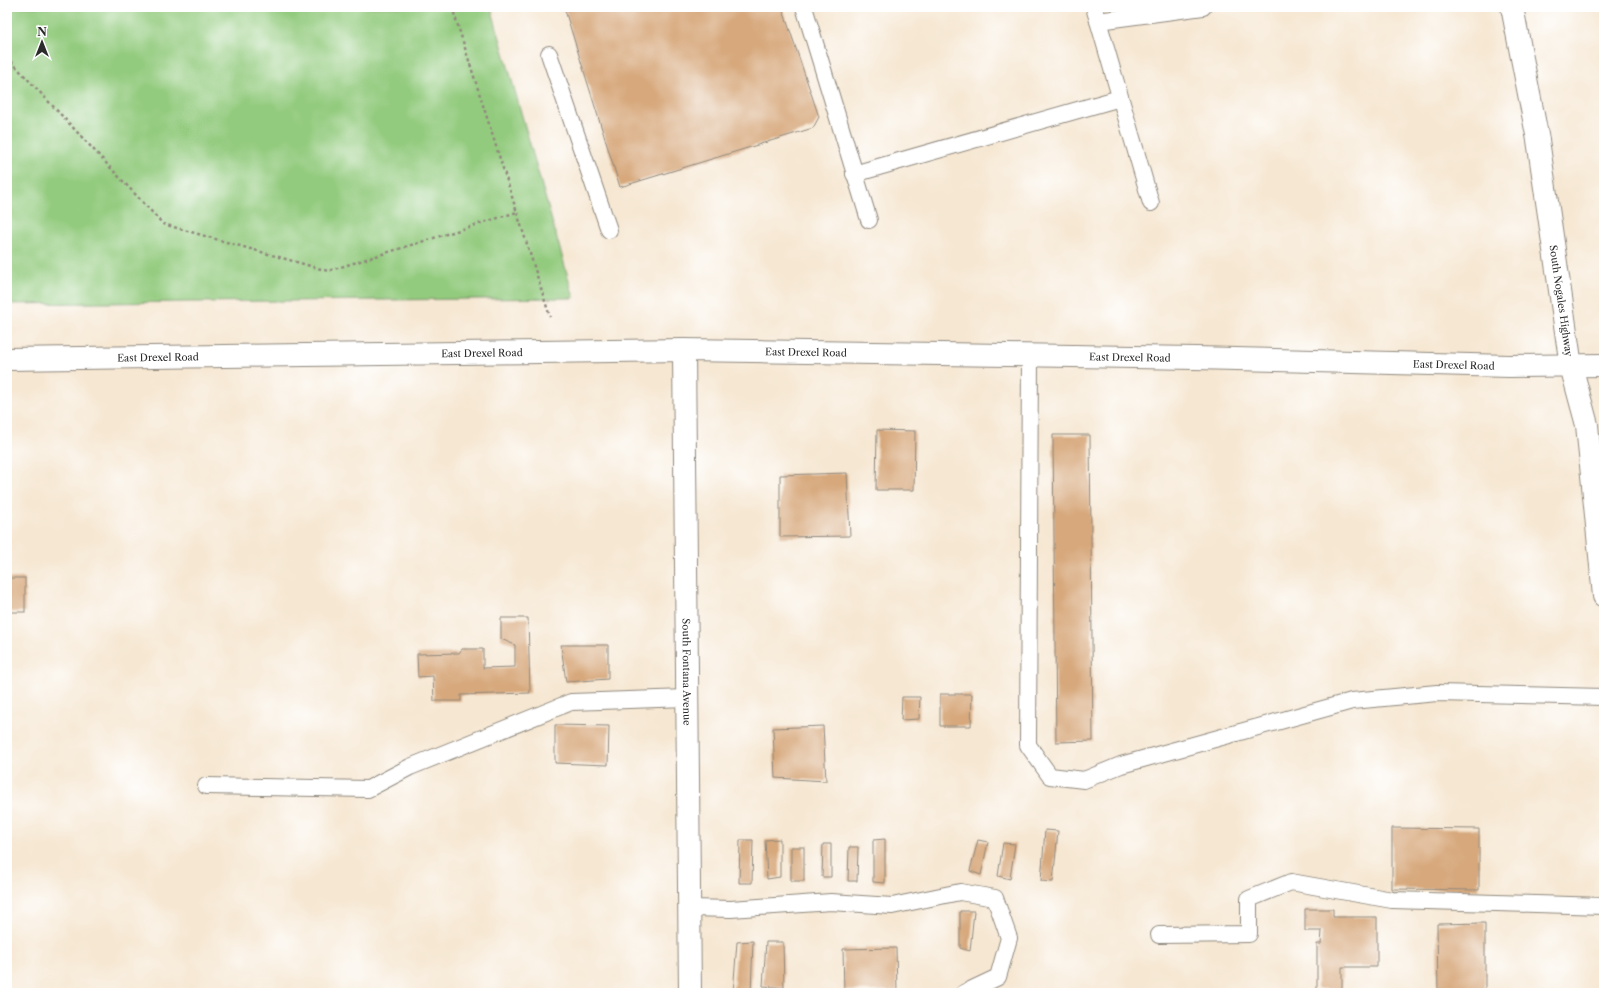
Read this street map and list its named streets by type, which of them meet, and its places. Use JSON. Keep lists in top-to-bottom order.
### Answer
{
  "streets": {
    "street": ["South Nogales Highway", "East Drexel Road", "South Fontana Avenue"]
  },
  "crossings": [
    ["South Nogales Highway", "East Drexel Road"],
    ["East Drexel Road", "South Fontana Avenue"]
  ],
  "north": "top"
}
